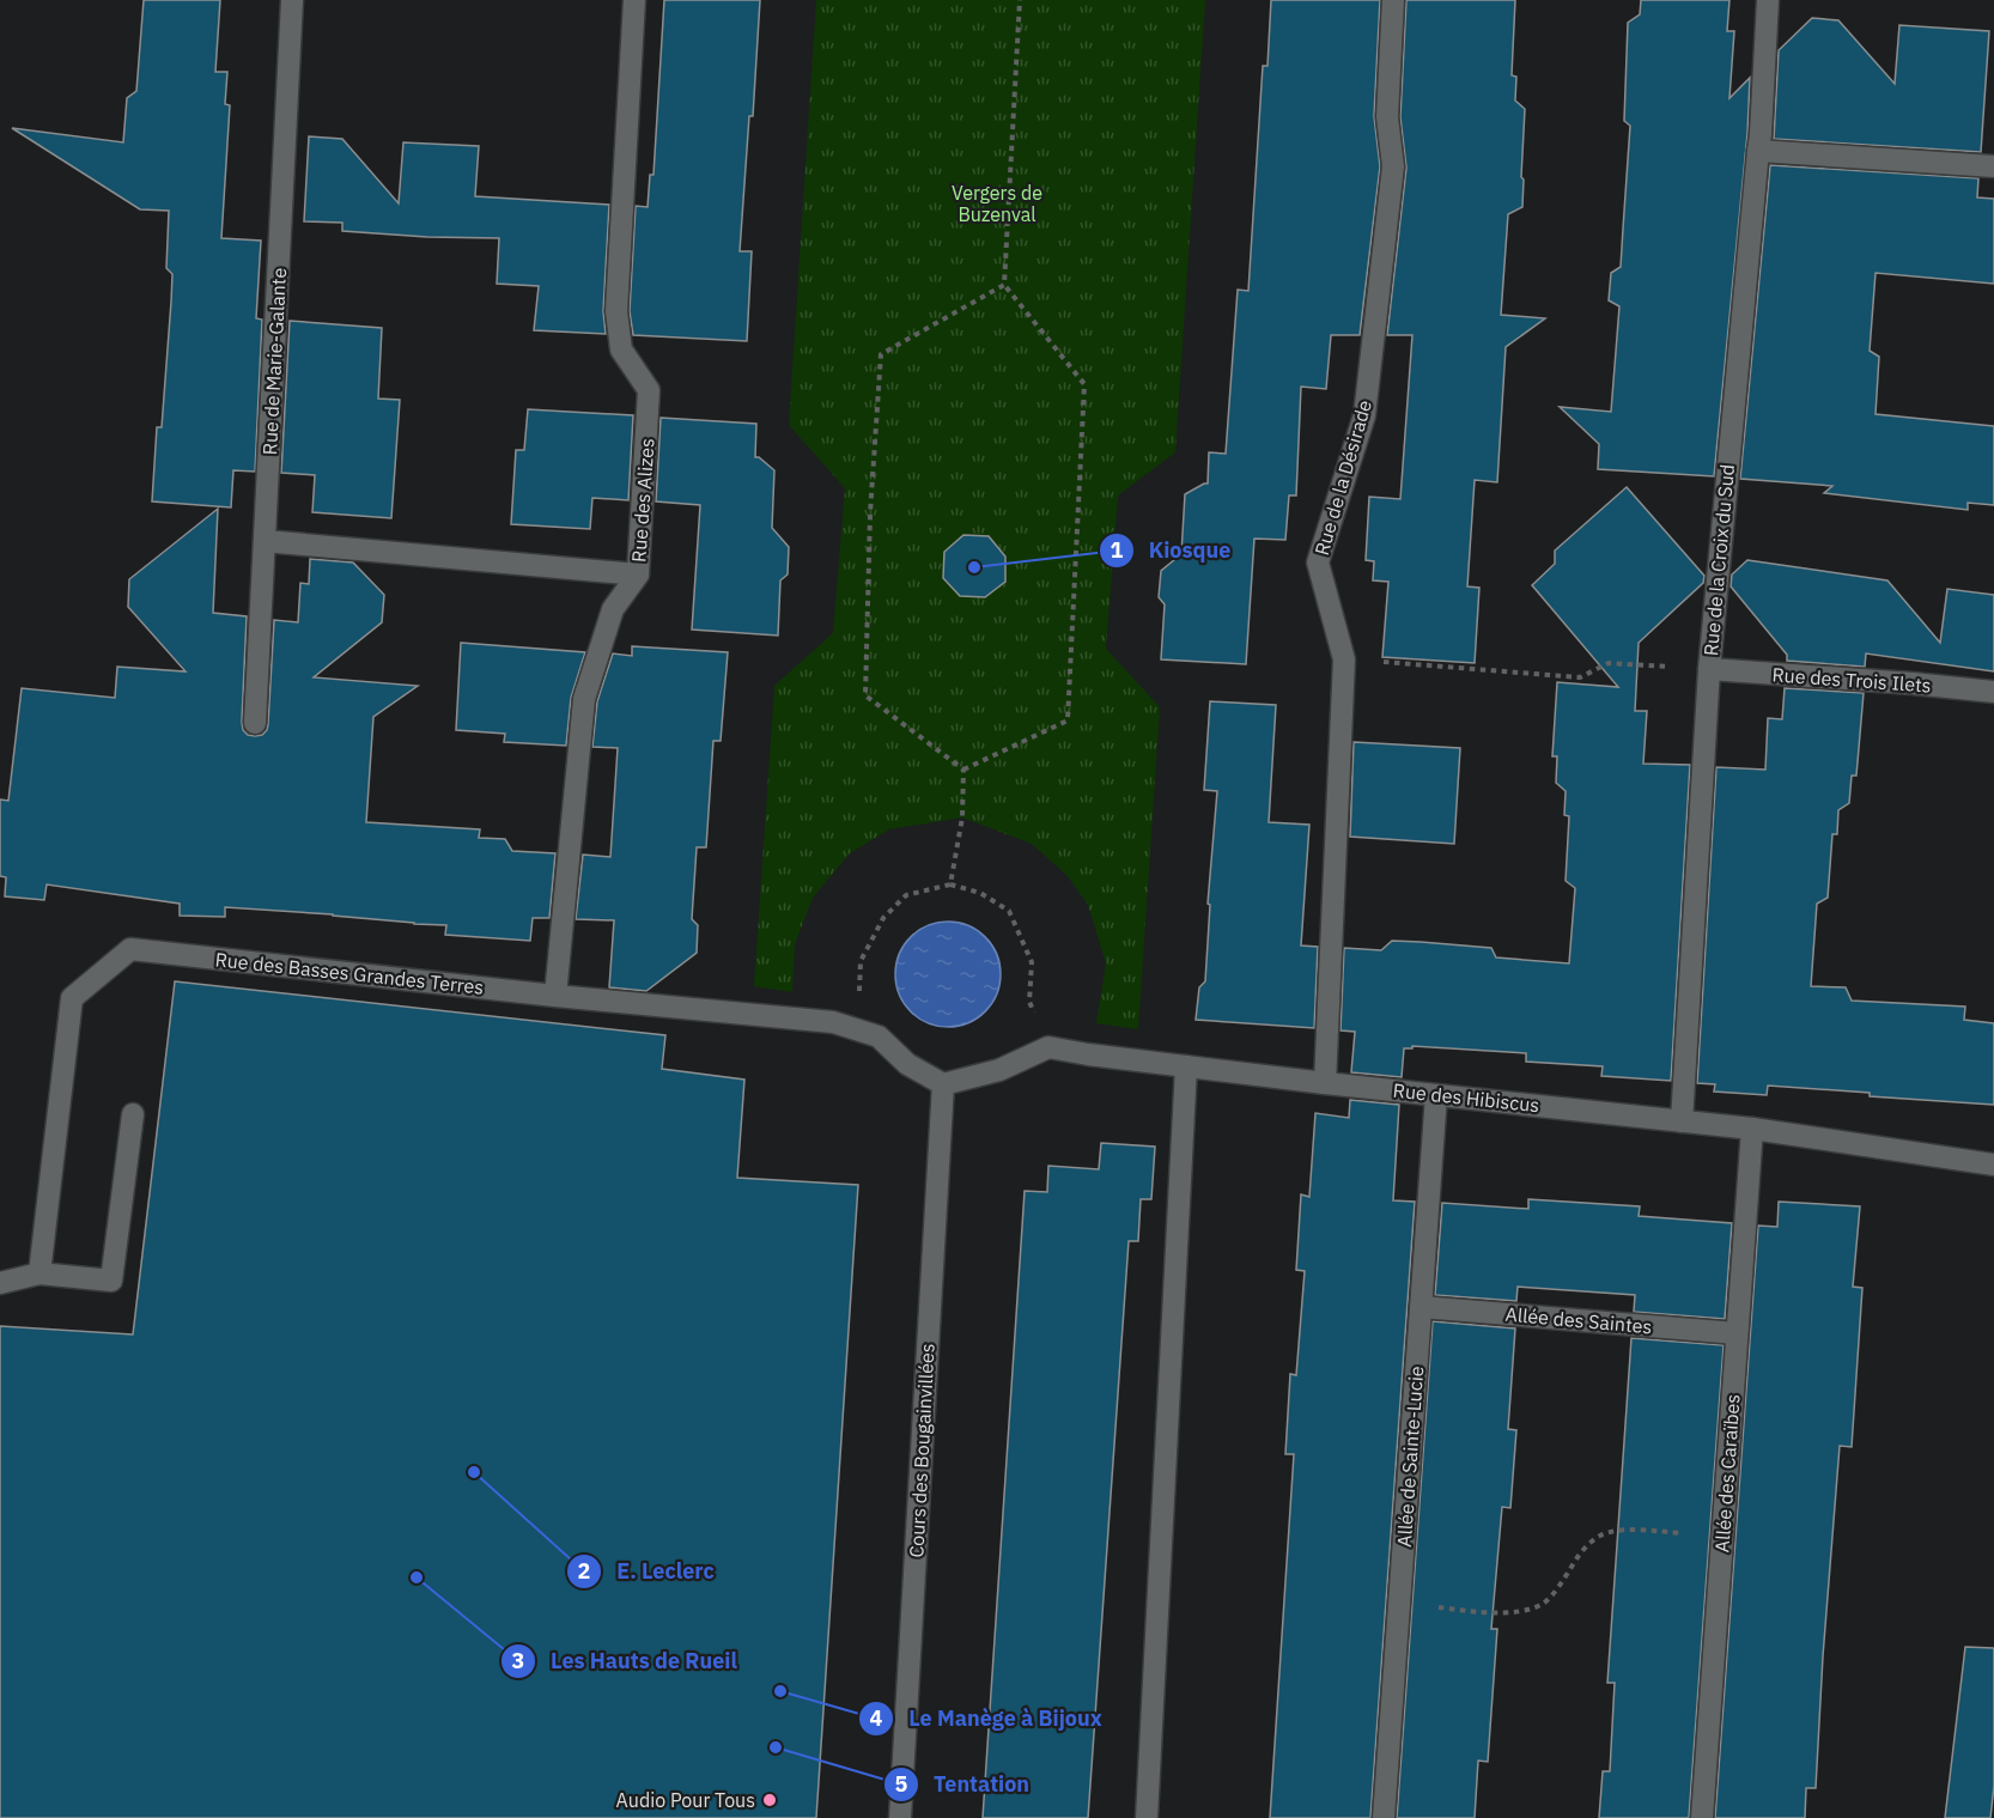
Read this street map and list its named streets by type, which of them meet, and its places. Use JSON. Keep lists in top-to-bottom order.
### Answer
{
  "streets": {
    "street": [
      "Rue de Marie-Galante",
      "Rue de la Désirade",
      "Rue des Alizes",
      "Rue de la Croix du Sud",
      "Rue des Trois Ilets",
      "Rue des Basses Grandes Terres",
      "Rue des Hibiscus",
      "Allée des Saintes",
      "Cours des Bougainvillées",
      "Allée de Sainte-Lucie",
      "Allée des Caraïbes"
    ]
  },
  "crossings": [
    ["Rue de la Désirade", "Rue des Hibiscus"],
    ["Rue des Alizes", "Rue des Basses Grandes Terres"],
    ["Rue de la Croix du Sud", "Rue des Trois Ilets"],
    ["Rue de la Croix du Sud", "Rue des Hibiscus"],
    ["Rue des Basses Grandes Terres", "Rue des Hibiscus"],
    ["Rue des Basses Grandes Terres", "Cours des Bougainvillées"],
    ["Rue des Hibiscus", "Cours des Bougainvillées"],
    ["Rue des Hibiscus", "Allée de Sainte-Lucie"],
    ["Rue des Hibiscus", "Allée des Caraïbes"],
    ["Allée des Saintes", "Allée de Sainte-Lucie"],
    ["Allée des Saintes", "Allée des Caraïbes"]
  ],
  "parks": ["Vergers de Buzenval"],
  "places": [
    "Kiosque",
    "E. Leclerc",
    "Les Hauts de Rueil",
    "Le Manège à Bijoux",
    "Tentation",
    "Audio Pour Tous"
  ]
}
